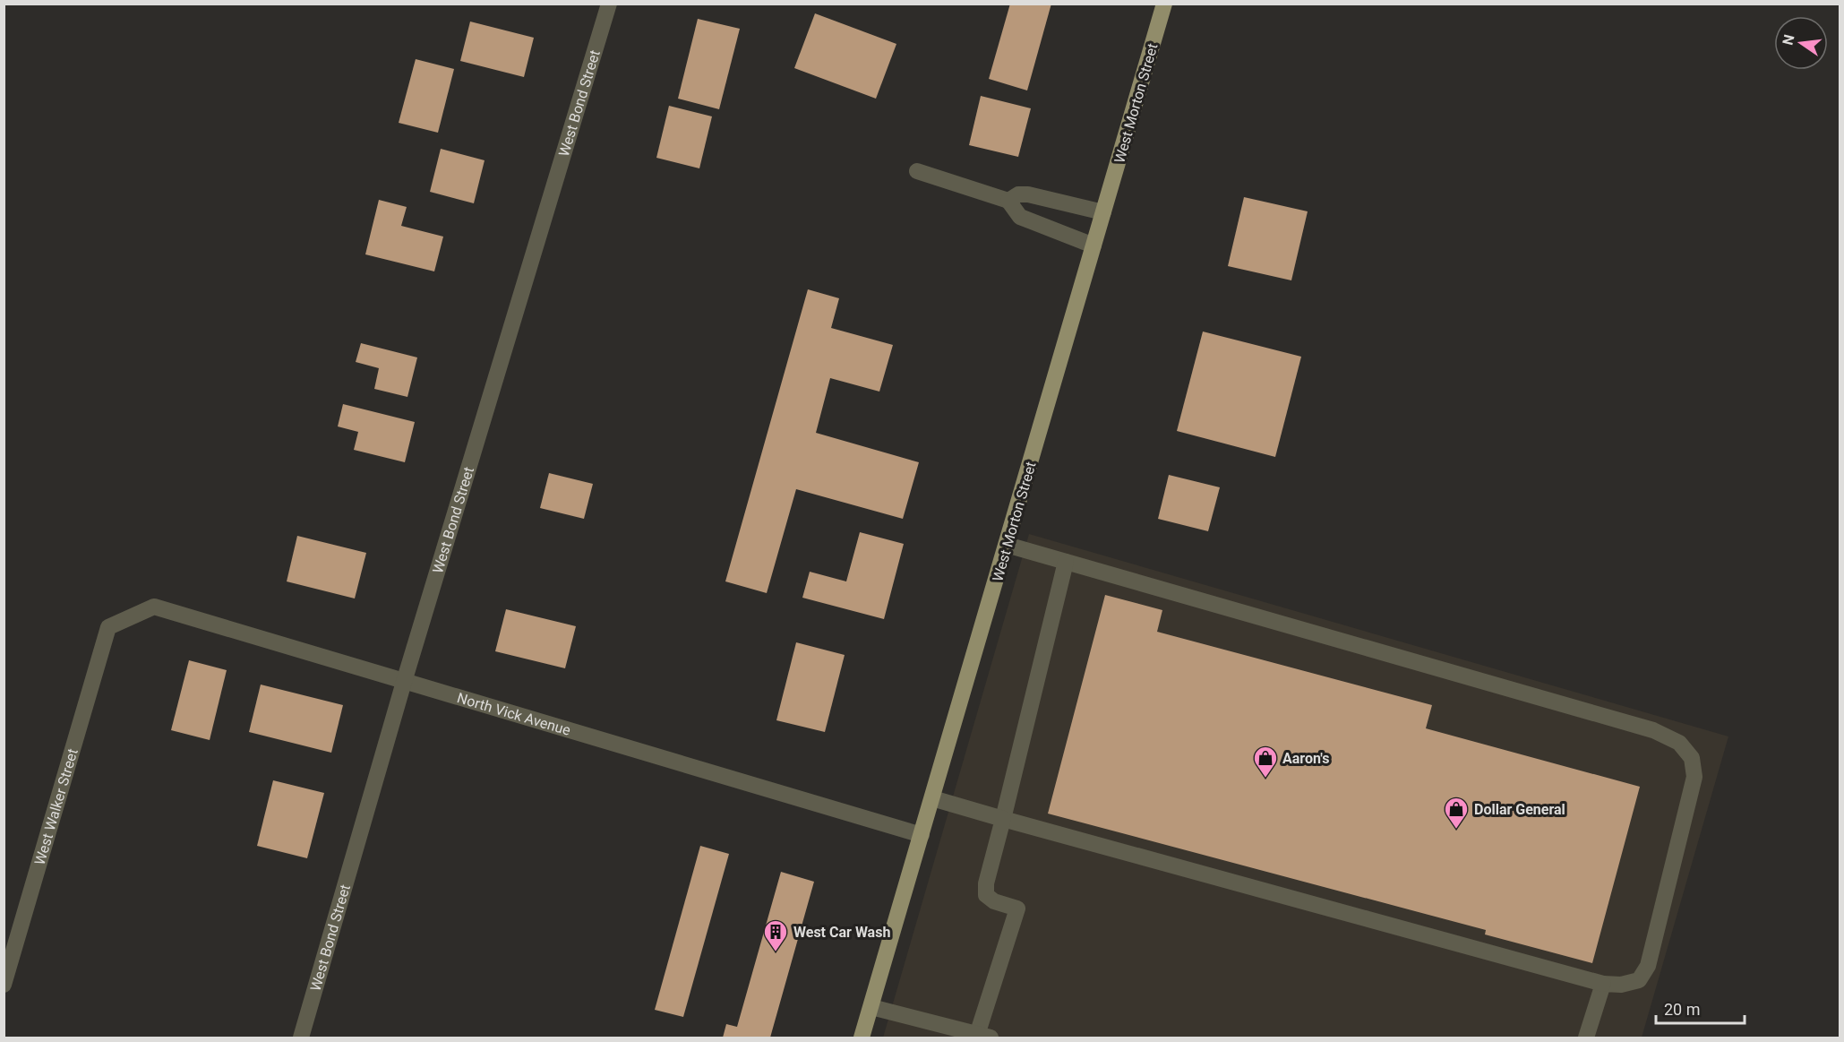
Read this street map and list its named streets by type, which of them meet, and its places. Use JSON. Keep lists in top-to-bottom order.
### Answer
{
  "streets": {
    "main road": ["West Morton Street"],
    "street": ["West Bond Street", "North Vick Avenue", "West Walker Street"]
  },
  "crossings": [
    ["West Morton Street", "North Vick Avenue"],
    ["West Bond Street", "North Vick Avenue"],
    ["North Vick Avenue", "West Walker Street"]
  ],
  "places": {
    "shop": ["Aaron's", "Dollar General"],
    "building": ["West Car Wash"]
  },
  "scale_bar": "20 m",
  "north": "left"
}
